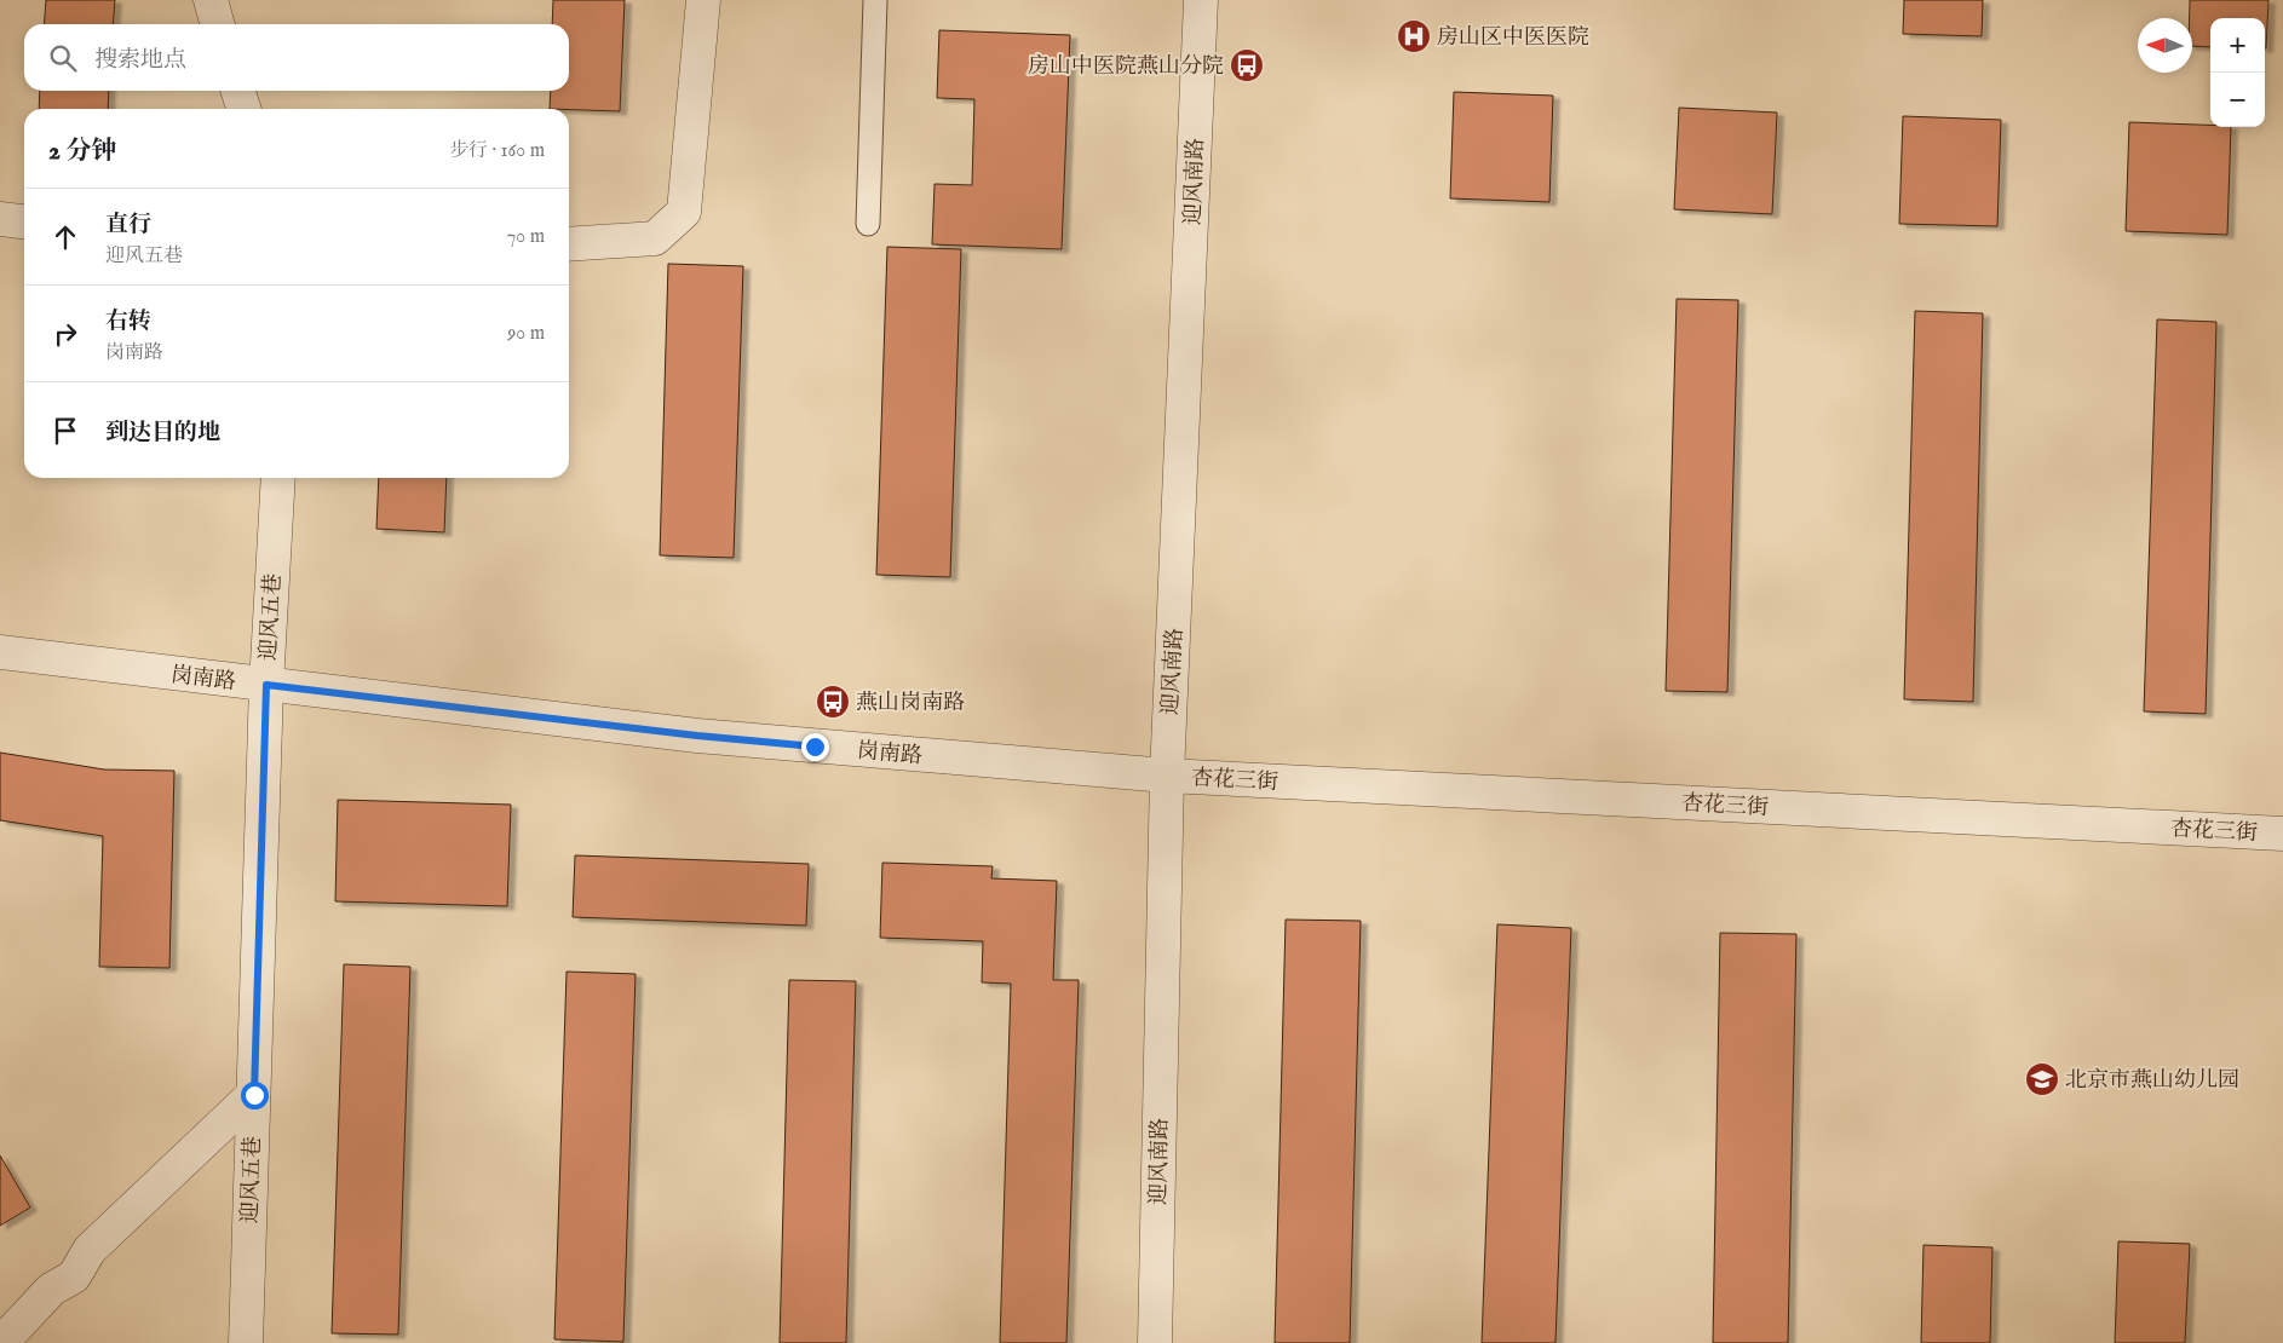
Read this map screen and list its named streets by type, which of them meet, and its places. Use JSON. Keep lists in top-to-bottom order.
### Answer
{
  "streets": {
    "street": [
      "迎风南路",
      "迎风五巷",
      "岗南路",
      "杏花三街"
    ]
  },
  "crossings": [
    ["迎风南路", "岗南路"],
    ["迎风南路", "杏花三街"],
    ["迎风五巷", "岗南路"],
    ["岗南路", "杏花三街"]
  ],
  "places": {
    "hospital": ["房山区中医医院"],
    "bus stop": ["房山中医院燕山分院", "燕山岗南路"],
    "school or university": ["北京市燕山幼儿园"]
  },
  "north": "left",
  "page": {
    "map_buttons": ["+", "−"],
    "search": "搜索地点",
    "heading": ["2 分钟", "步行 · 160 m"],
    "list": [
      ["直行", "迎风五巷", "70 m"],
      ["右转", "岗南路", "90 m"],
      "到达目的地"
    ]
  }
}
